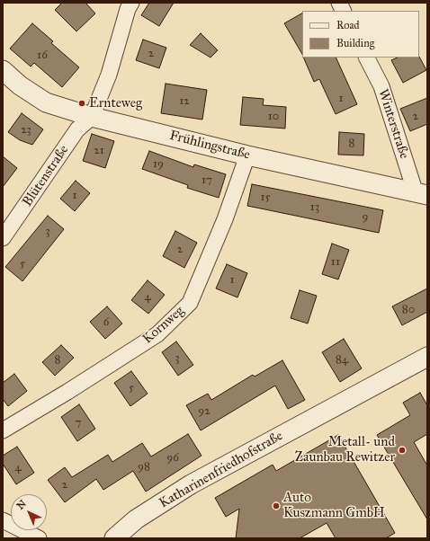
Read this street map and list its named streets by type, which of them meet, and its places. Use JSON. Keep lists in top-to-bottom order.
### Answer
{
  "streets": {
    "street": [
      "Winterstraße",
      "Frühlingstraße",
      "Blütenstraße",
      "Kornweg",
      "Katharinenfriedhofstraße"
    ]
  },
  "crossings": [
    ["Winterstraße", "Frühlingstraße"],
    ["Frühlingstraße", "Blütenstraße"],
    ["Frühlingstraße", "Kornweg"]
  ],
  "places": ["Ernteweg", "Metall- und Zaunbau Rewitzer", "Auto Kuszmann GmbH"],
  "house_numbers": [
    "2",
    "16",
    "1",
    "12",
    "10",
    "2",
    "23",
    "8",
    "21",
    "19",
    "17",
    "1",
    "15",
    "13",
    "9",
    "3",
    "2",
    "11",
    "5",
    "1",
    "4",
    "80",
    "6",
    "3",
    "8",
    "84",
    "5",
    "92",
    "7",
    "96",
    "98",
    "4",
    "2"
  ],
  "legend": ["Road", "Building"],
  "north": "top left"
}
